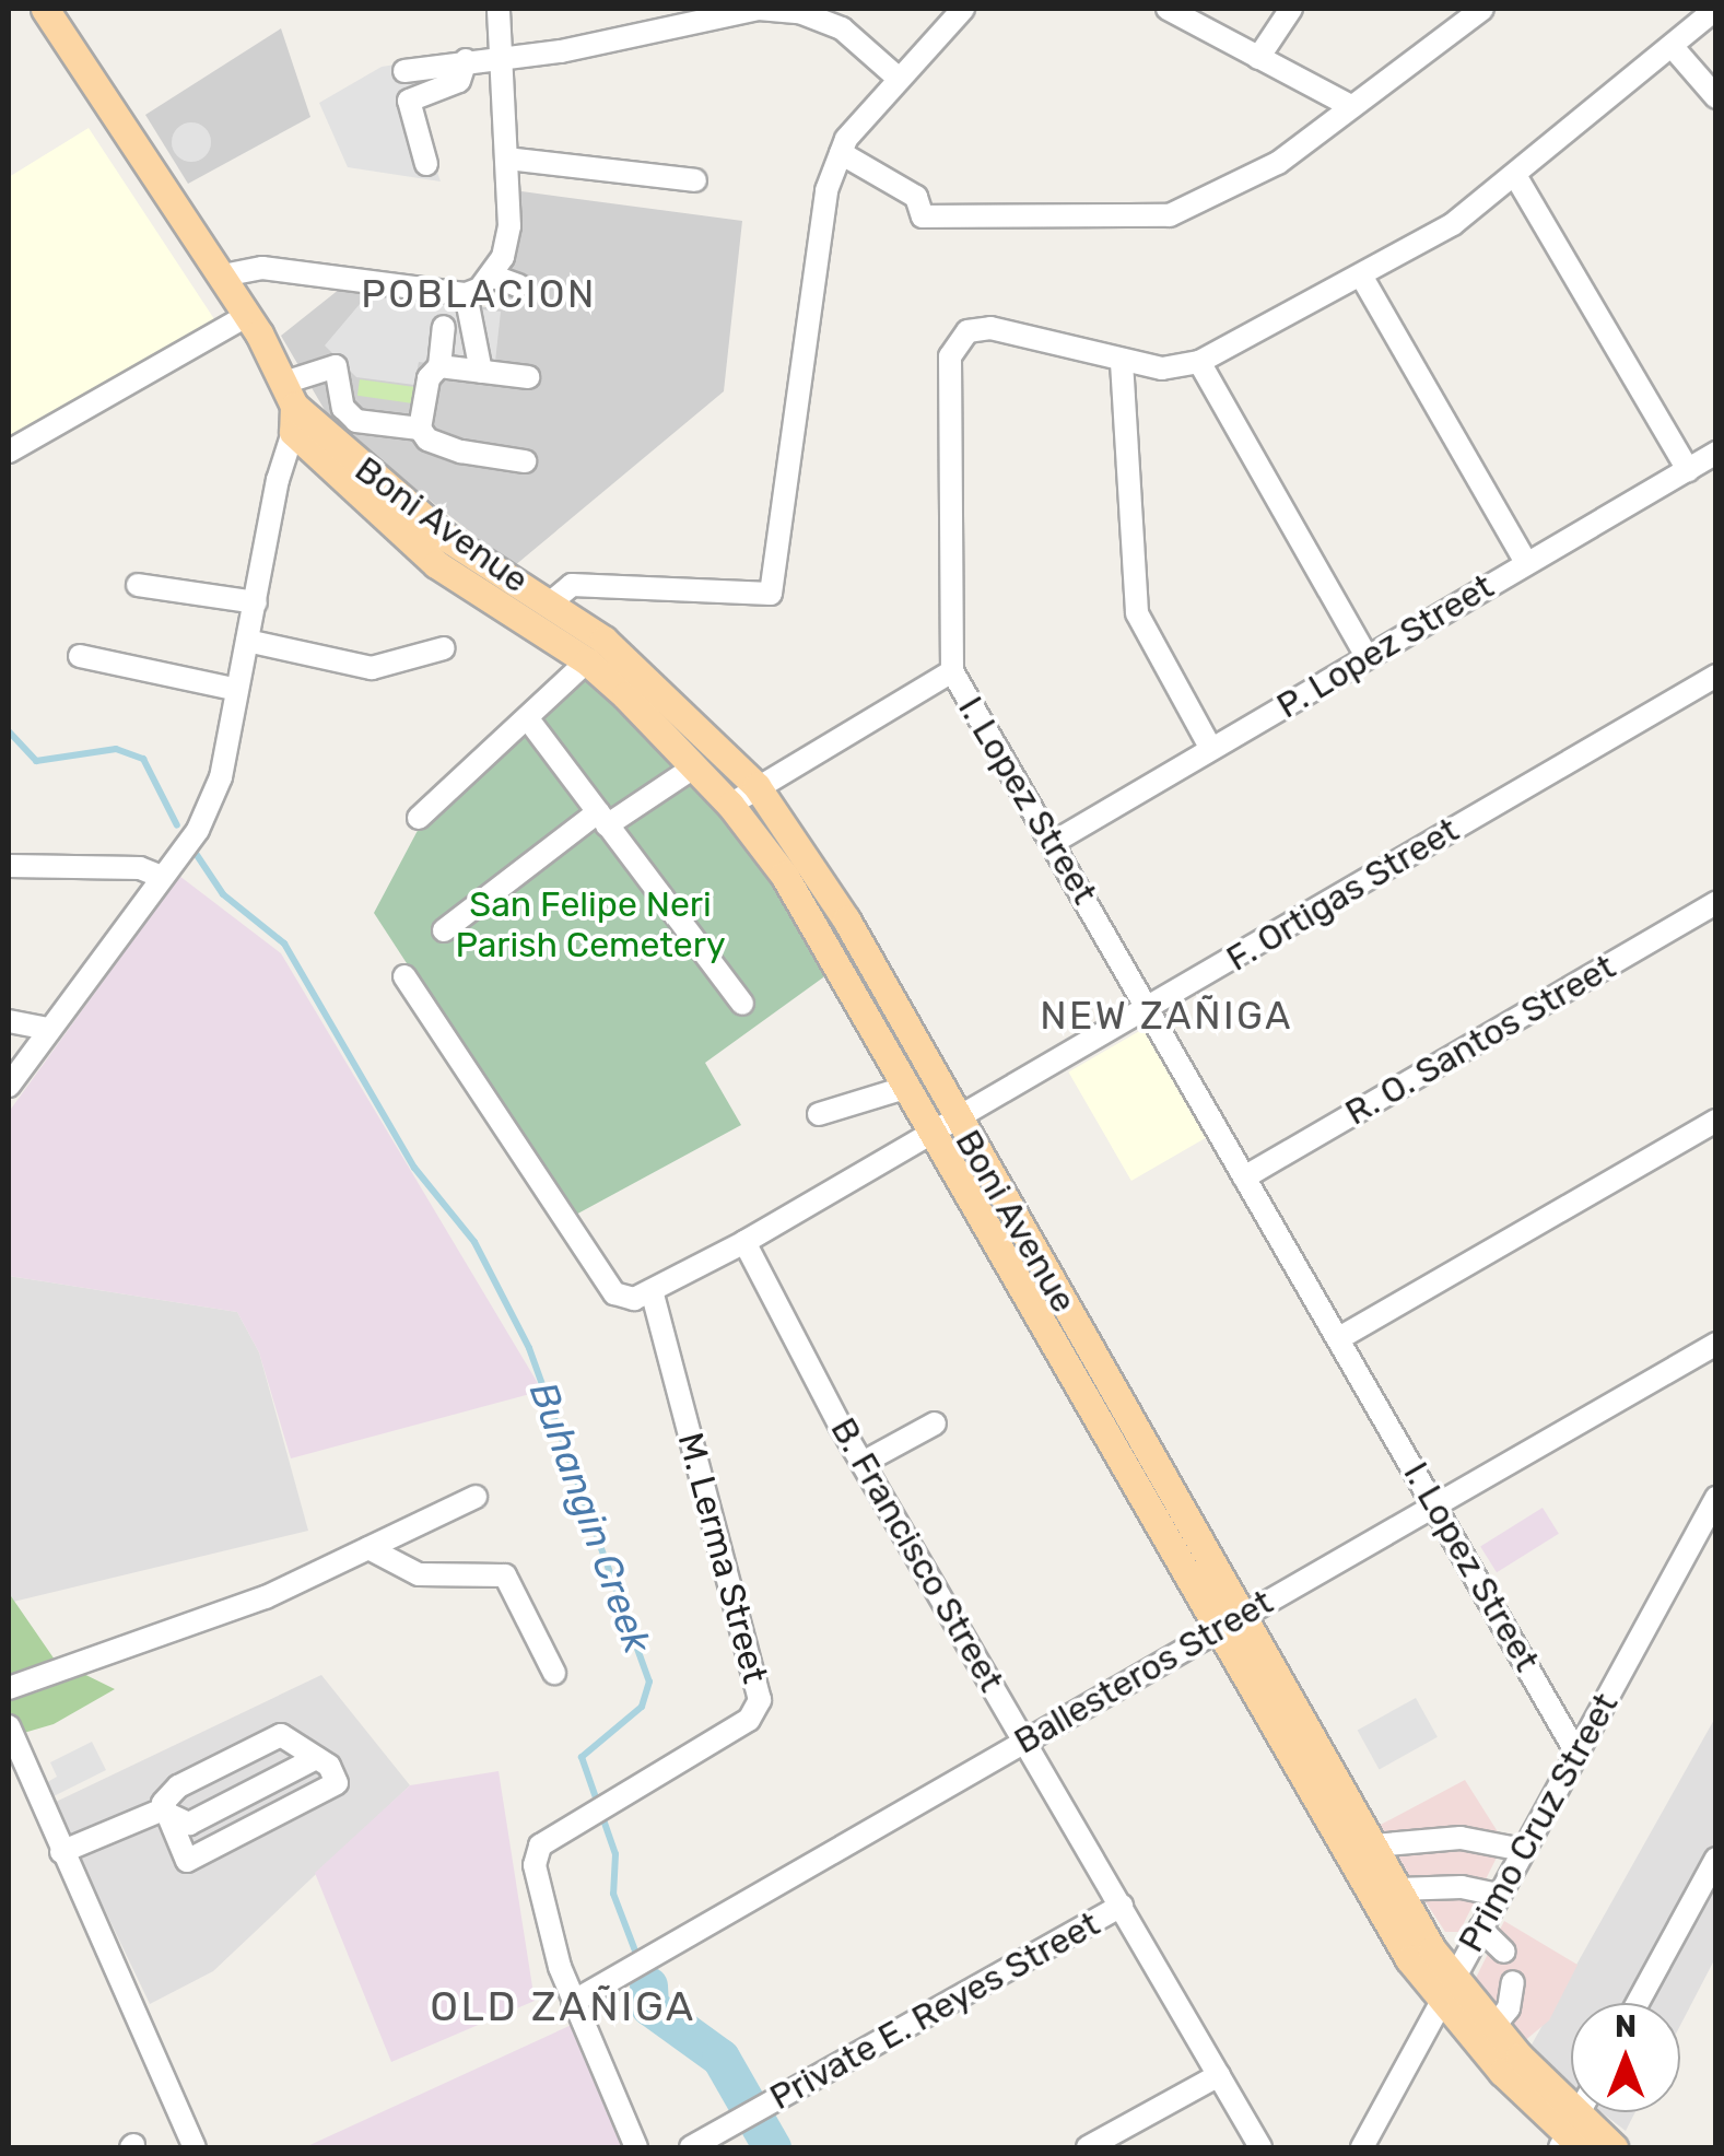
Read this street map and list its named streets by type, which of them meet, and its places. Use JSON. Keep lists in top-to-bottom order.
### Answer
{
  "streets": {
    "main road": ["Boni Avenue"],
    "street": [
      "P. Lopez Street",
      "I. Lopez Street",
      "F. Ortigas Street",
      "R. O. Santos Street",
      "B. Francisco Street",
      "M. Lerma Street",
      "Ballesteros Street",
      "Primo Cruz Street",
      "Private E. Reyes Street"
    ]
  },
  "crossings": [
    ["Boni Avenue", "F. Ortigas Street"],
    ["Boni Avenue", "Ballesteros Street"],
    ["Boni Avenue", "Primo Cruz Street"],
    ["P. Lopez Street", "I. Lopez Street"],
    ["I. Lopez Street", "F. Ortigas Street"],
    ["I. Lopez Street", "R. O. Santos Street"],
    ["I. Lopez Street", "Ballesteros Street"],
    ["I. Lopez Street", "Primo Cruz Street"],
    ["F. Ortigas Street", "B. Francisco Street"],
    ["F. Ortigas Street", "M. Lerma Street"],
    ["B. Francisco Street", "Ballesteros Street"],
    ["B. Francisco Street", "Private E. Reyes Street"],
    ["M. Lerma Street", "Ballesteros Street"]
  ],
  "districts": ["POBLACION", "NEW ZAÑIGA", "OLD ZAÑIGA"],
  "water": ["Buhangin Creek"],
  "parks": ["San Felipe Neri Parish Cemetery"],
  "north": "top"
}
